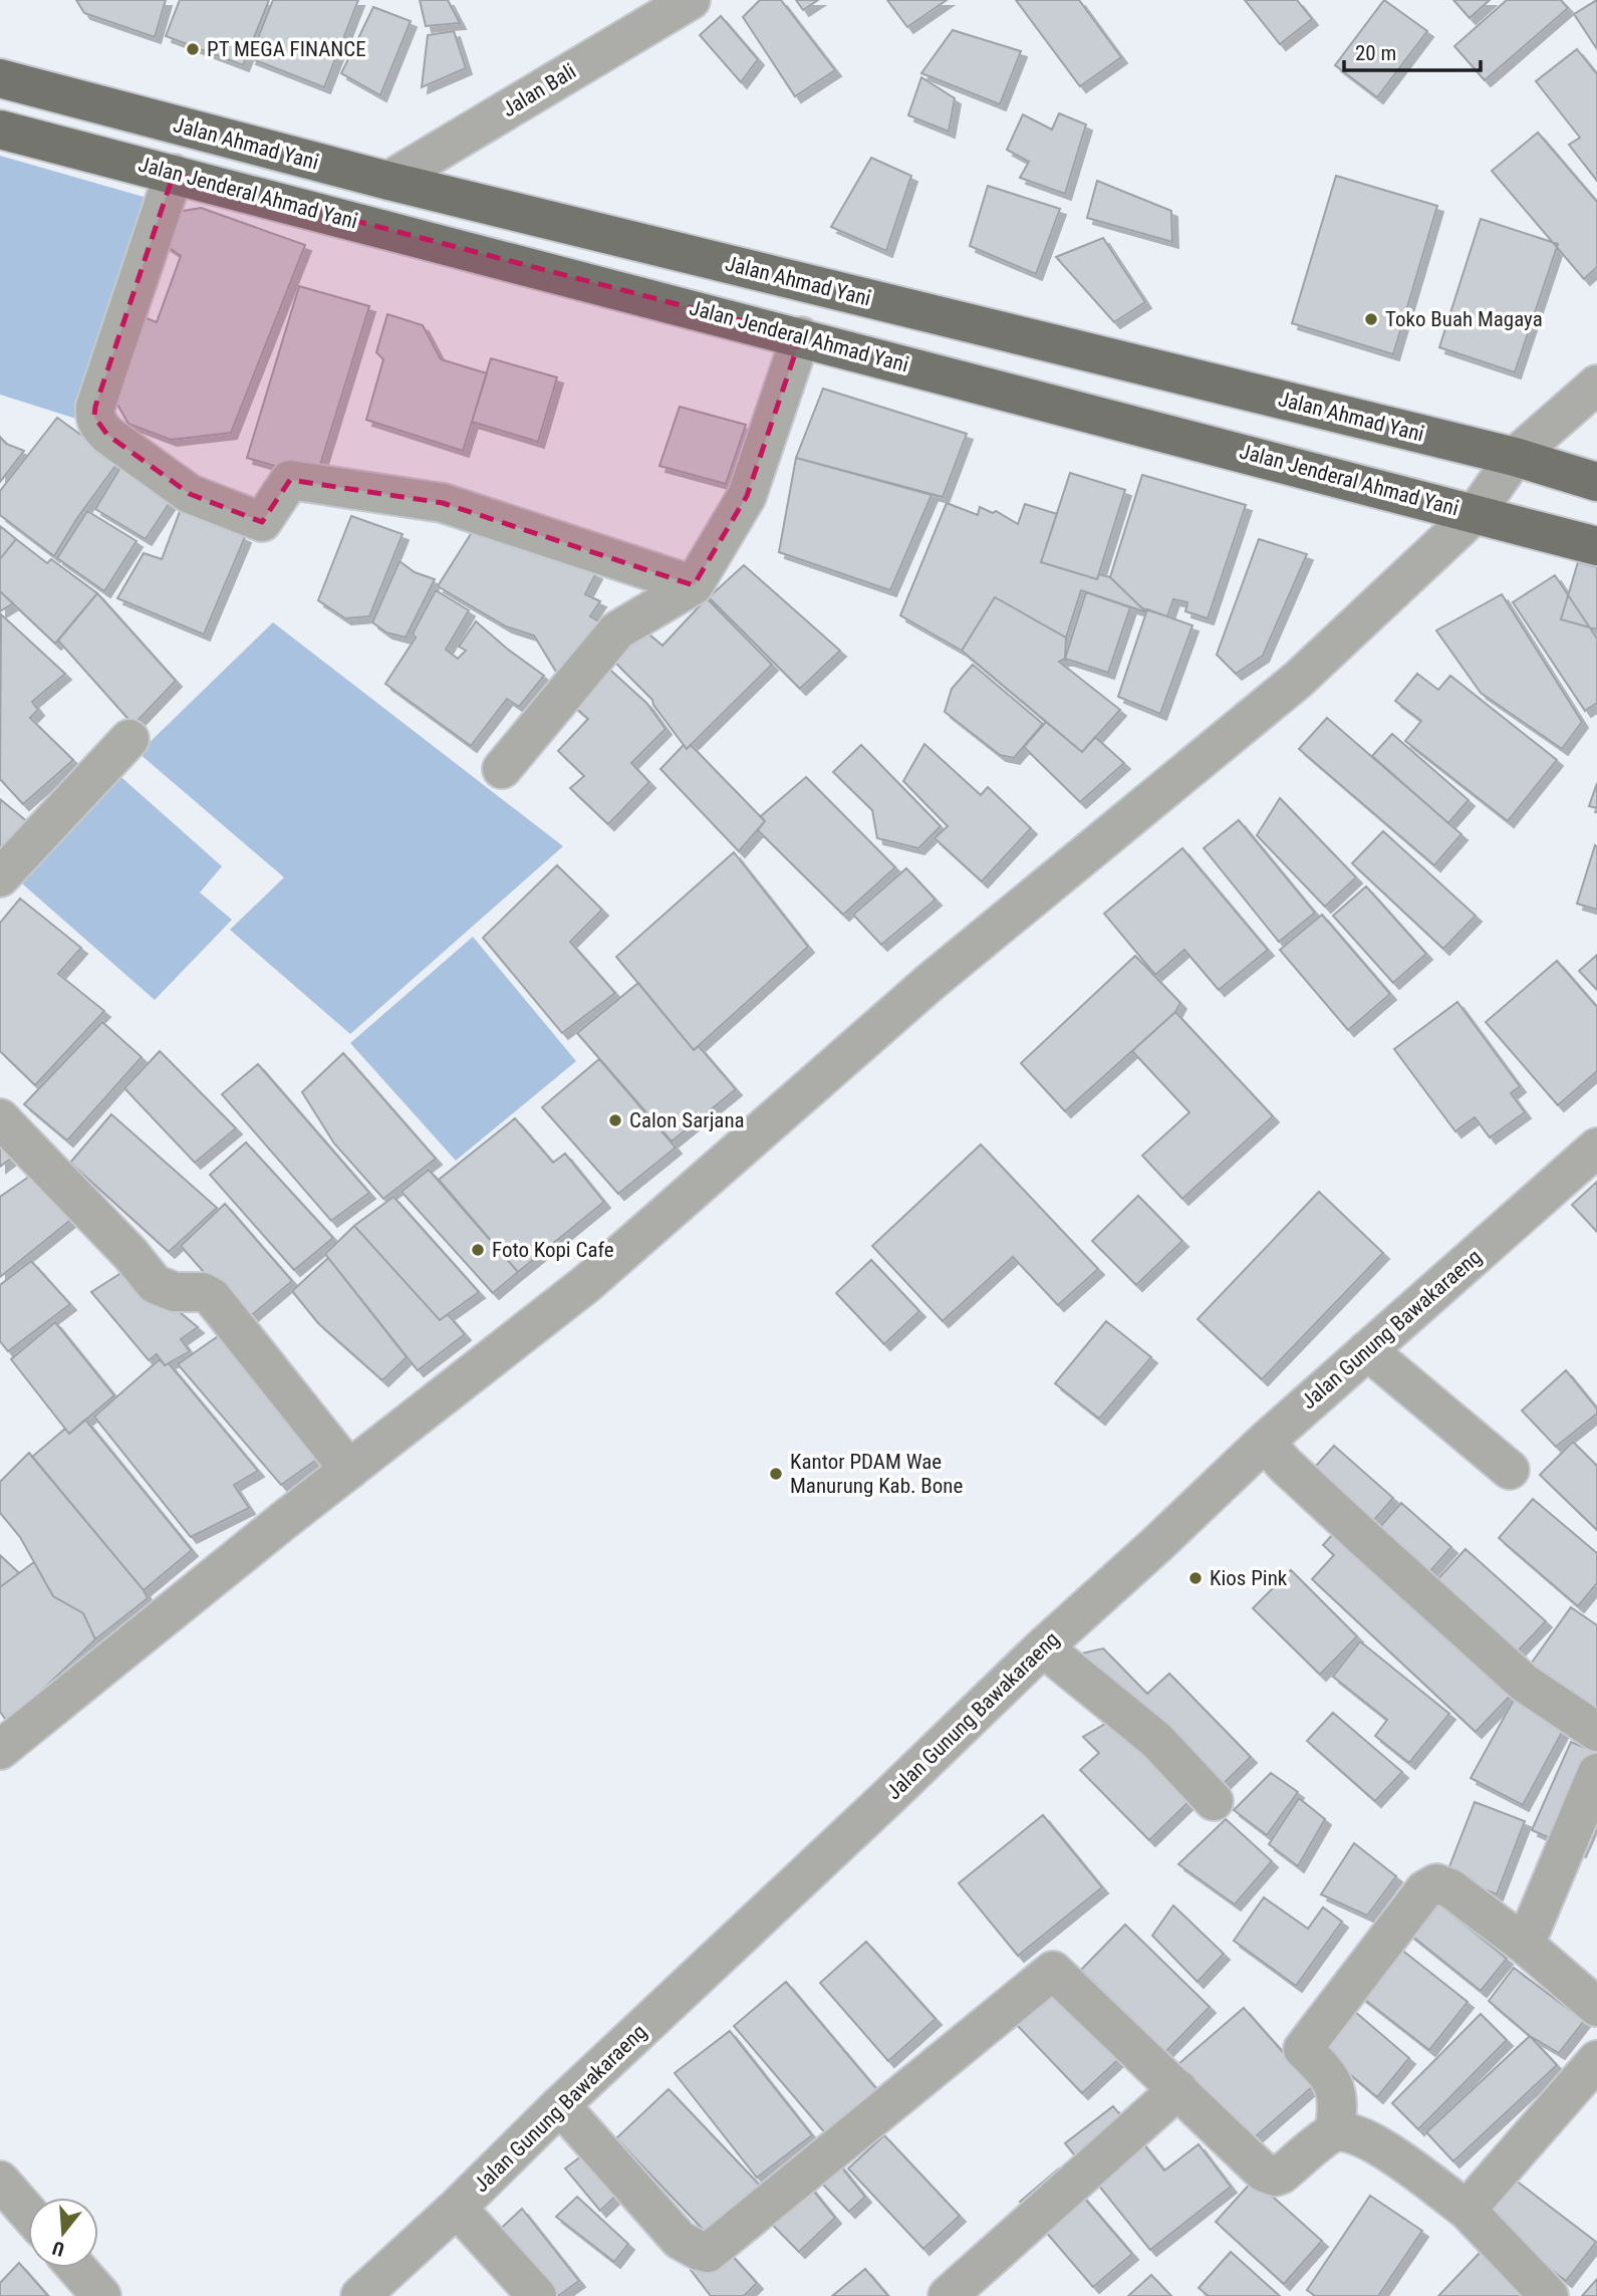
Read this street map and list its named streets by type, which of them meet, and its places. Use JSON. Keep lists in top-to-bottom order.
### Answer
{
  "streets": {
    "main road": ["Jalan Ahmad Yani", "Jalan Jenderal Ahmad Yani"],
    "street": ["Jalan Bali", "Jalan Gunung Bawakaraeng"]
  },
  "crossings": [
    ["Jalan Bali", "Jalan Ahmad Yani"]
  ],
  "places": [
    "PT MEGA FINANCE",
    "Toko Buah Magaya",
    "Calon Sarjana",
    "Foto Kopi Cafe",
    "Kantor PDAM Wae Manurung Kab. Bone",
    "Kios Pink"
  ],
  "scale_bar": "20 m",
  "north": "bottom"
}
